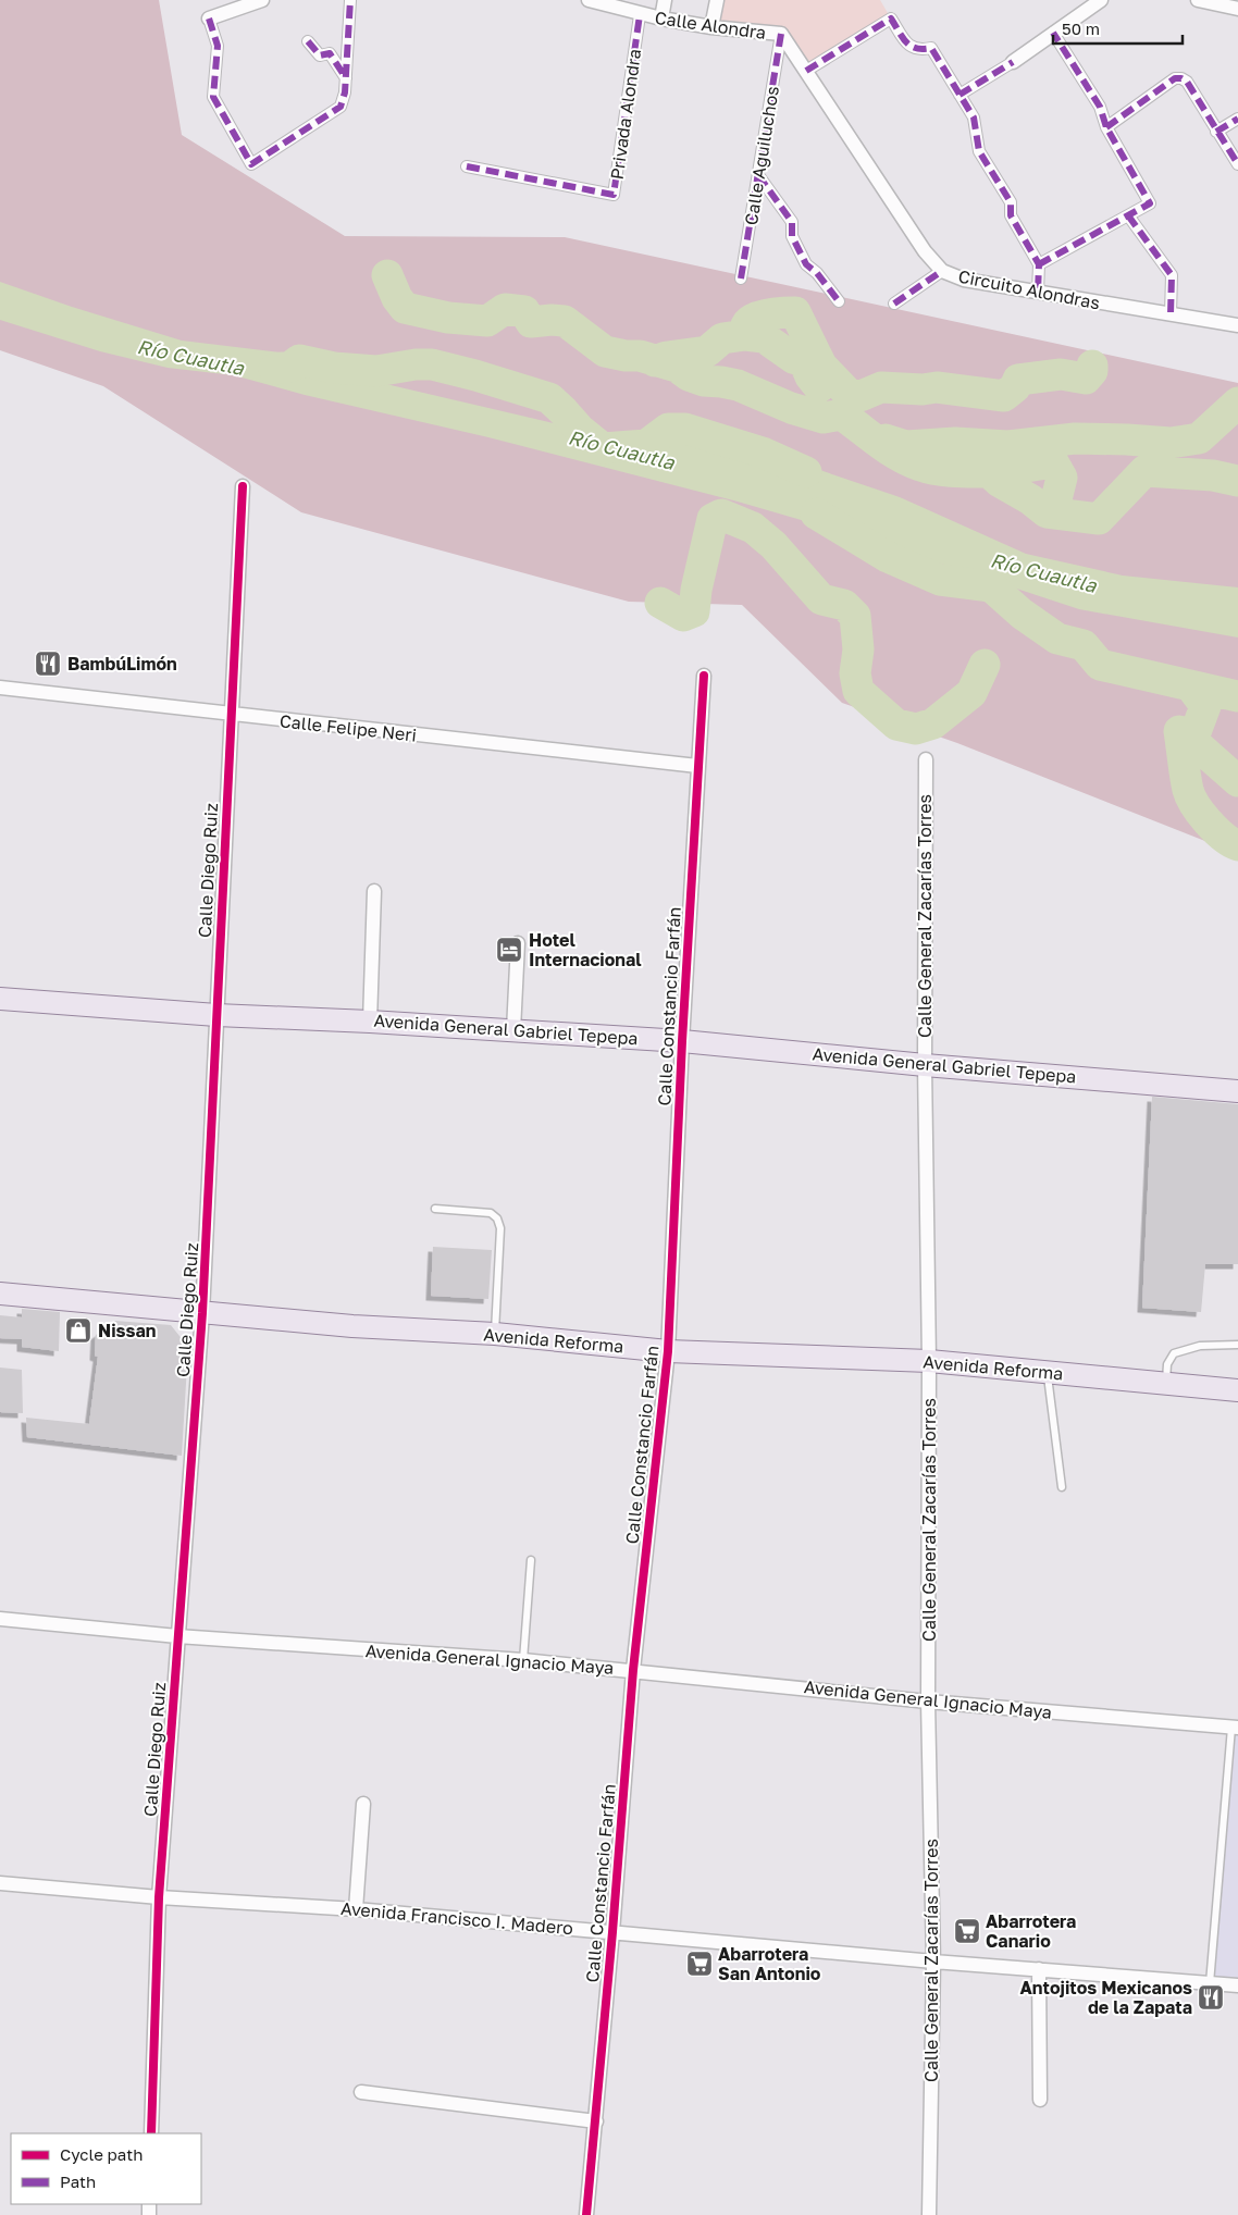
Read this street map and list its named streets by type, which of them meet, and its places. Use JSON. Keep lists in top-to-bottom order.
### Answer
{
  "streets": {
    "main road": ["Avenida General Gabriel Tepepa", "Avenida Reforma"],
    "street": [
      "Calle Alondra",
      "Privada Alondra",
      "Calle Aguiluchos",
      "Circuito Alondras",
      "Calle Felipe Neri",
      "Calle Diego Ruiz",
      "Calle General Zacarías Torres",
      "Calle Constancio Farfán",
      "Avenida General Ignacio Maya",
      "Avenida Francisco I. Madero"
    ]
  },
  "crossings": [
    ["Calle Alondra", "Privada Alondra"],
    ["Calle Alondra", "Calle Aguiluchos"],
    ["Calle Alondra", "Circuito Alondras"],
    ["Calle Aguiluchos", "Circuito Alondras"],
    ["Calle Felipe Neri", "Calle Diego Ruiz"],
    ["Calle Felipe Neri", "Calle Constancio Farfán"],
    ["Calle Diego Ruiz", "Avenida General Gabriel Tepepa"],
    ["Calle Diego Ruiz", "Avenida Reforma"],
    ["Calle Diego Ruiz", "Avenida General Ignacio Maya"],
    ["Calle Diego Ruiz", "Avenida Francisco I. Madero"],
    ["Calle General Zacarías Torres", "Avenida General Gabriel Tepepa"],
    ["Calle General Zacarías Torres", "Avenida Reforma"],
    ["Calle General Zacarías Torres", "Avenida General Ignacio Maya"],
    ["Calle General Zacarías Torres", "Avenida Francisco I. Madero"],
    ["Calle Constancio Farfán", "Avenida General Gabriel Tepepa"],
    ["Calle Constancio Farfán", "Avenida Reforma"],
    ["Calle Constancio Farfán", "Avenida General Ignacio Maya"],
    ["Calle Constancio Farfán", "Avenida Francisco I. Madero"]
  ],
  "water": ["Río Cuautla"],
  "places": {
    "restaurant": ["BambúLimón", "Antojitos Mexicanos de la Zapata"],
    "hotel": ["Hotel Internacional"],
    "shop": ["Nissan"],
    "supermarket": ["Abarrotera Canario", "Abarrotera San Antonio"]
  },
  "legend": ["Cycle path", "Path"],
  "scale_bar": "50 m"
}
